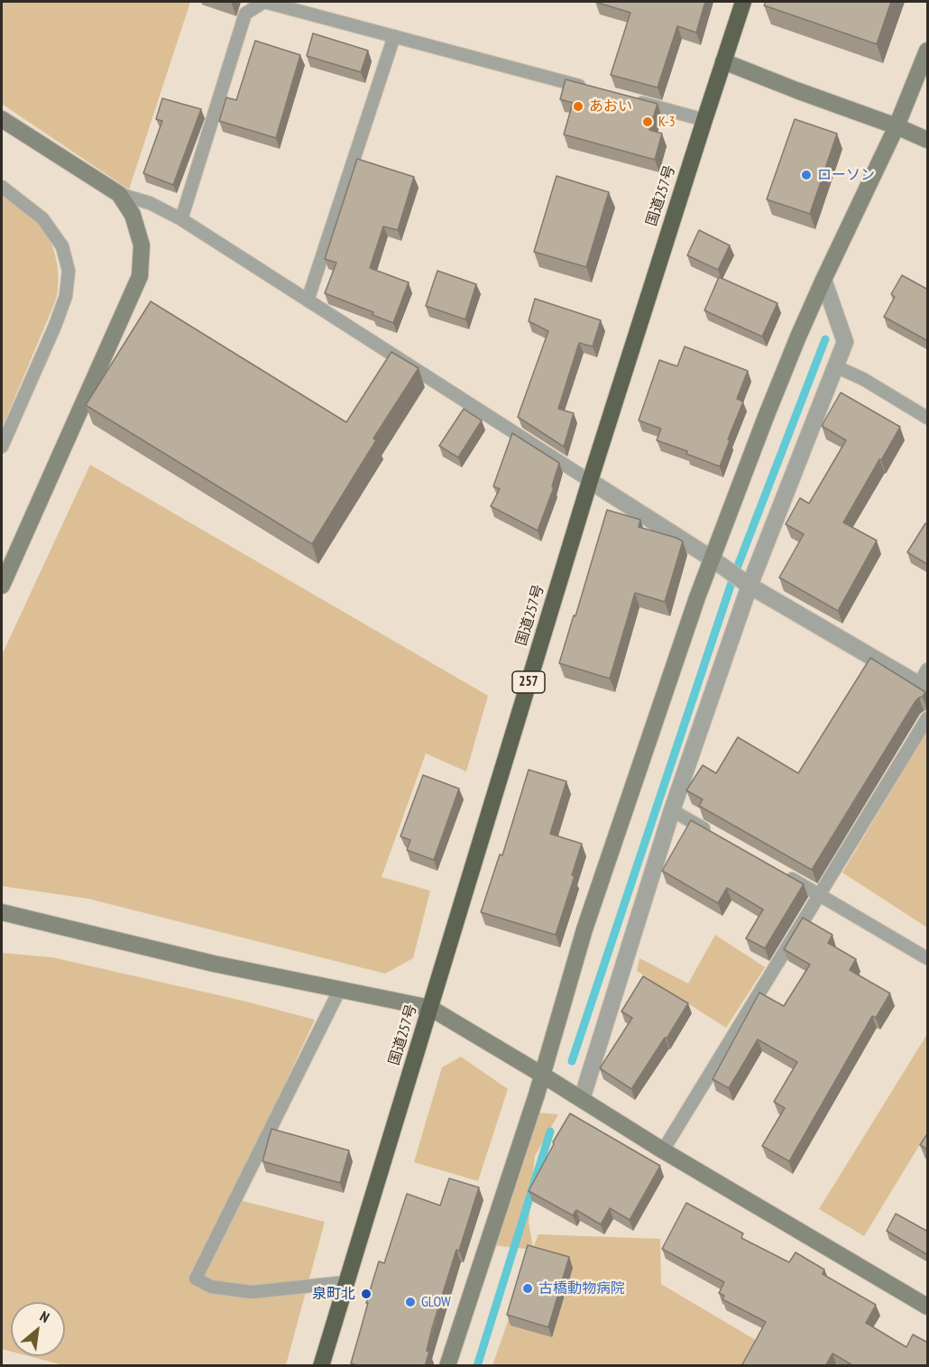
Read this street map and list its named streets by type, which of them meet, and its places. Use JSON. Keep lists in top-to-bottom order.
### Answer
{
  "streets": {
    "highway": ["国道257号", "257"]
  },
  "places": [
    "あおい",
    "K-3",
    "ローソン",
    "古橋動物病院",
    "泉町北",
    "GLOW"
  ],
  "north": "top right"
}
